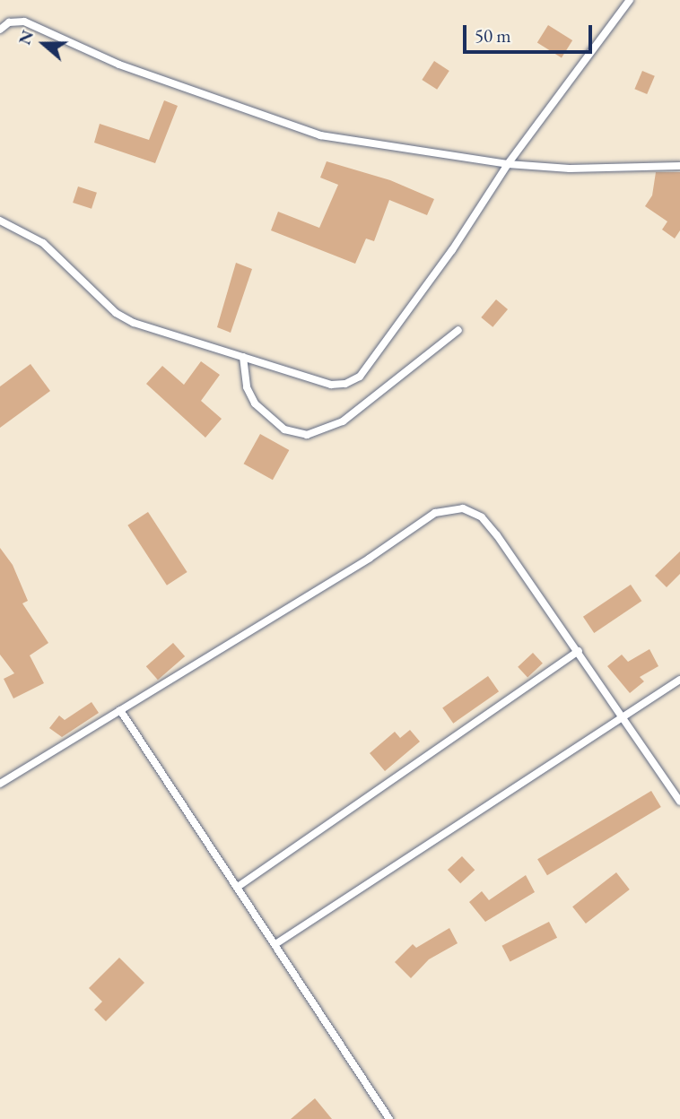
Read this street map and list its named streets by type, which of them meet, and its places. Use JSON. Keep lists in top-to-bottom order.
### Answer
{
  "scale_bar": "50 m",
  "north": "left"
}
